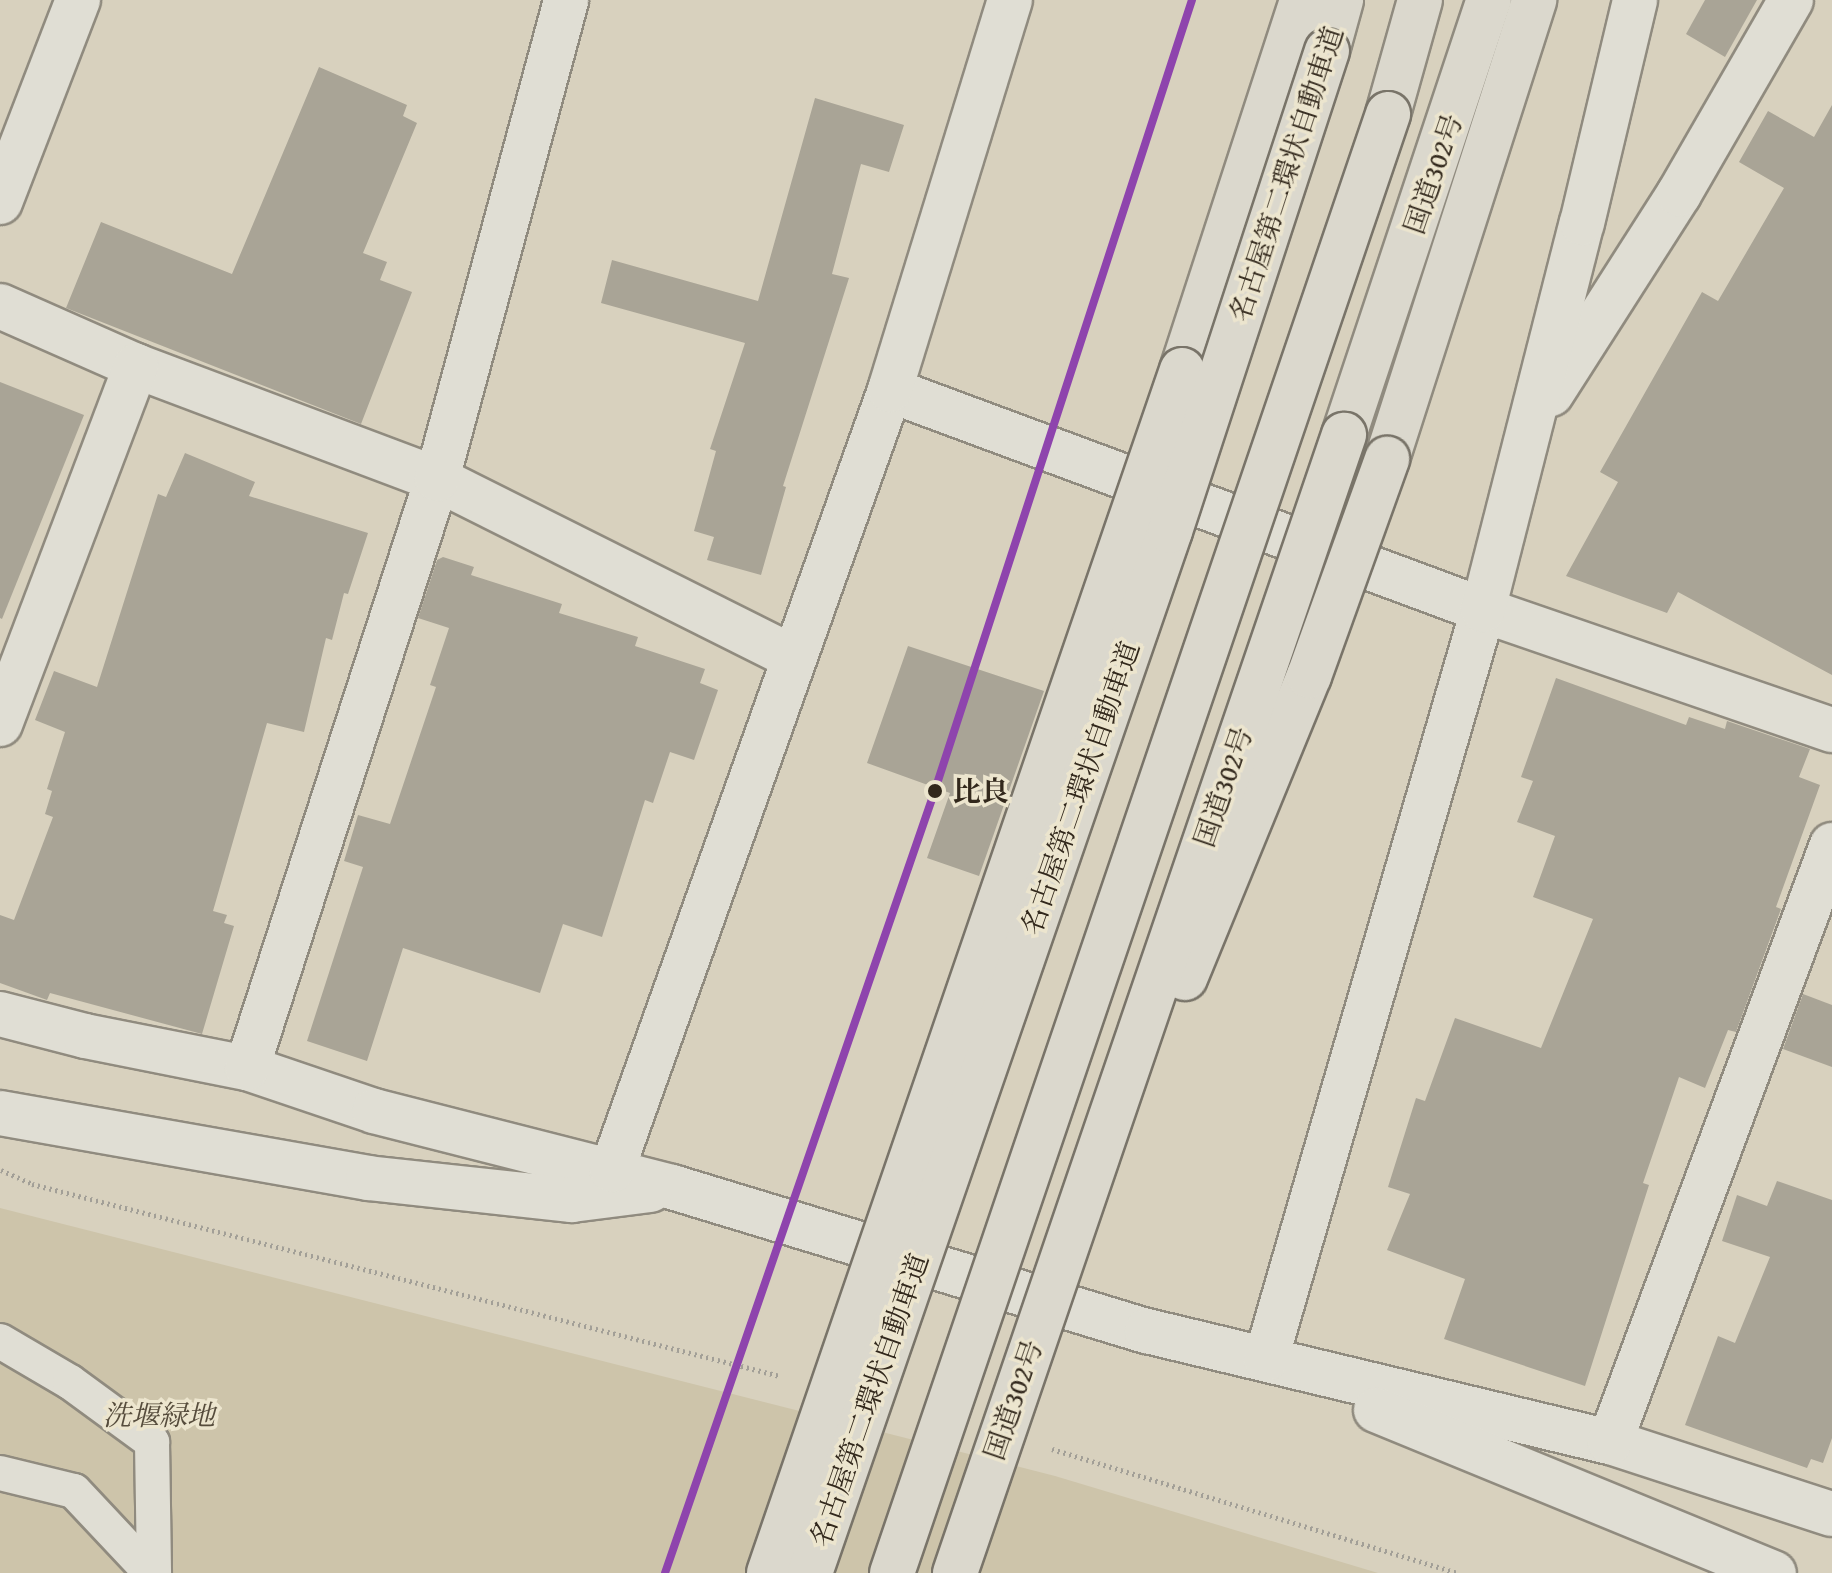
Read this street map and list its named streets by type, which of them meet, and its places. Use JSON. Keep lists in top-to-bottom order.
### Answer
{
  "streets": {
    "highway": ["名古屋第二環状自動車道", "国道302号"]
  },
  "parks": ["洗堰緑地"],
  "places": ["比良"]
}
